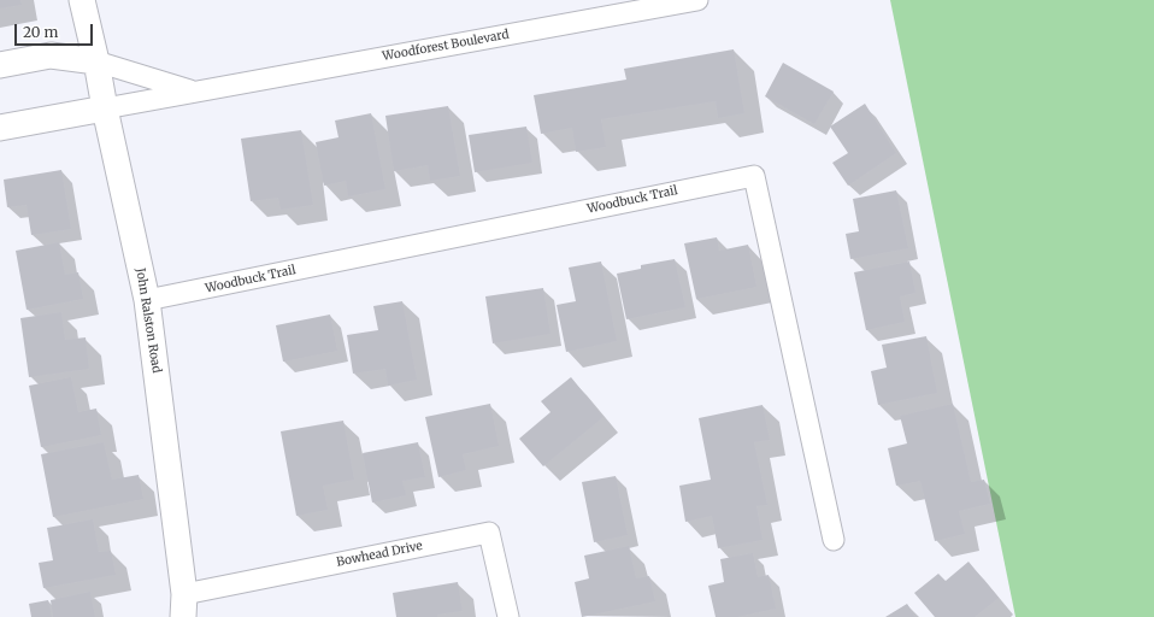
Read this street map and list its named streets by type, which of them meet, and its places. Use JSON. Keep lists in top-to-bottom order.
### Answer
{
  "streets": {
    "street": [
      "Woodforest Boulevard",
      "Woodbuck Trail",
      "John Ralston Road",
      "Bowhead Drive"
    ]
  },
  "crossings": [
    ["Woodforest Boulevard", "John Ralston Road"],
    ["Woodbuck Trail", "John Ralston Road"],
    ["John Ralston Road", "Bowhead Drive"]
  ],
  "scale_bar": "20 m"
}
